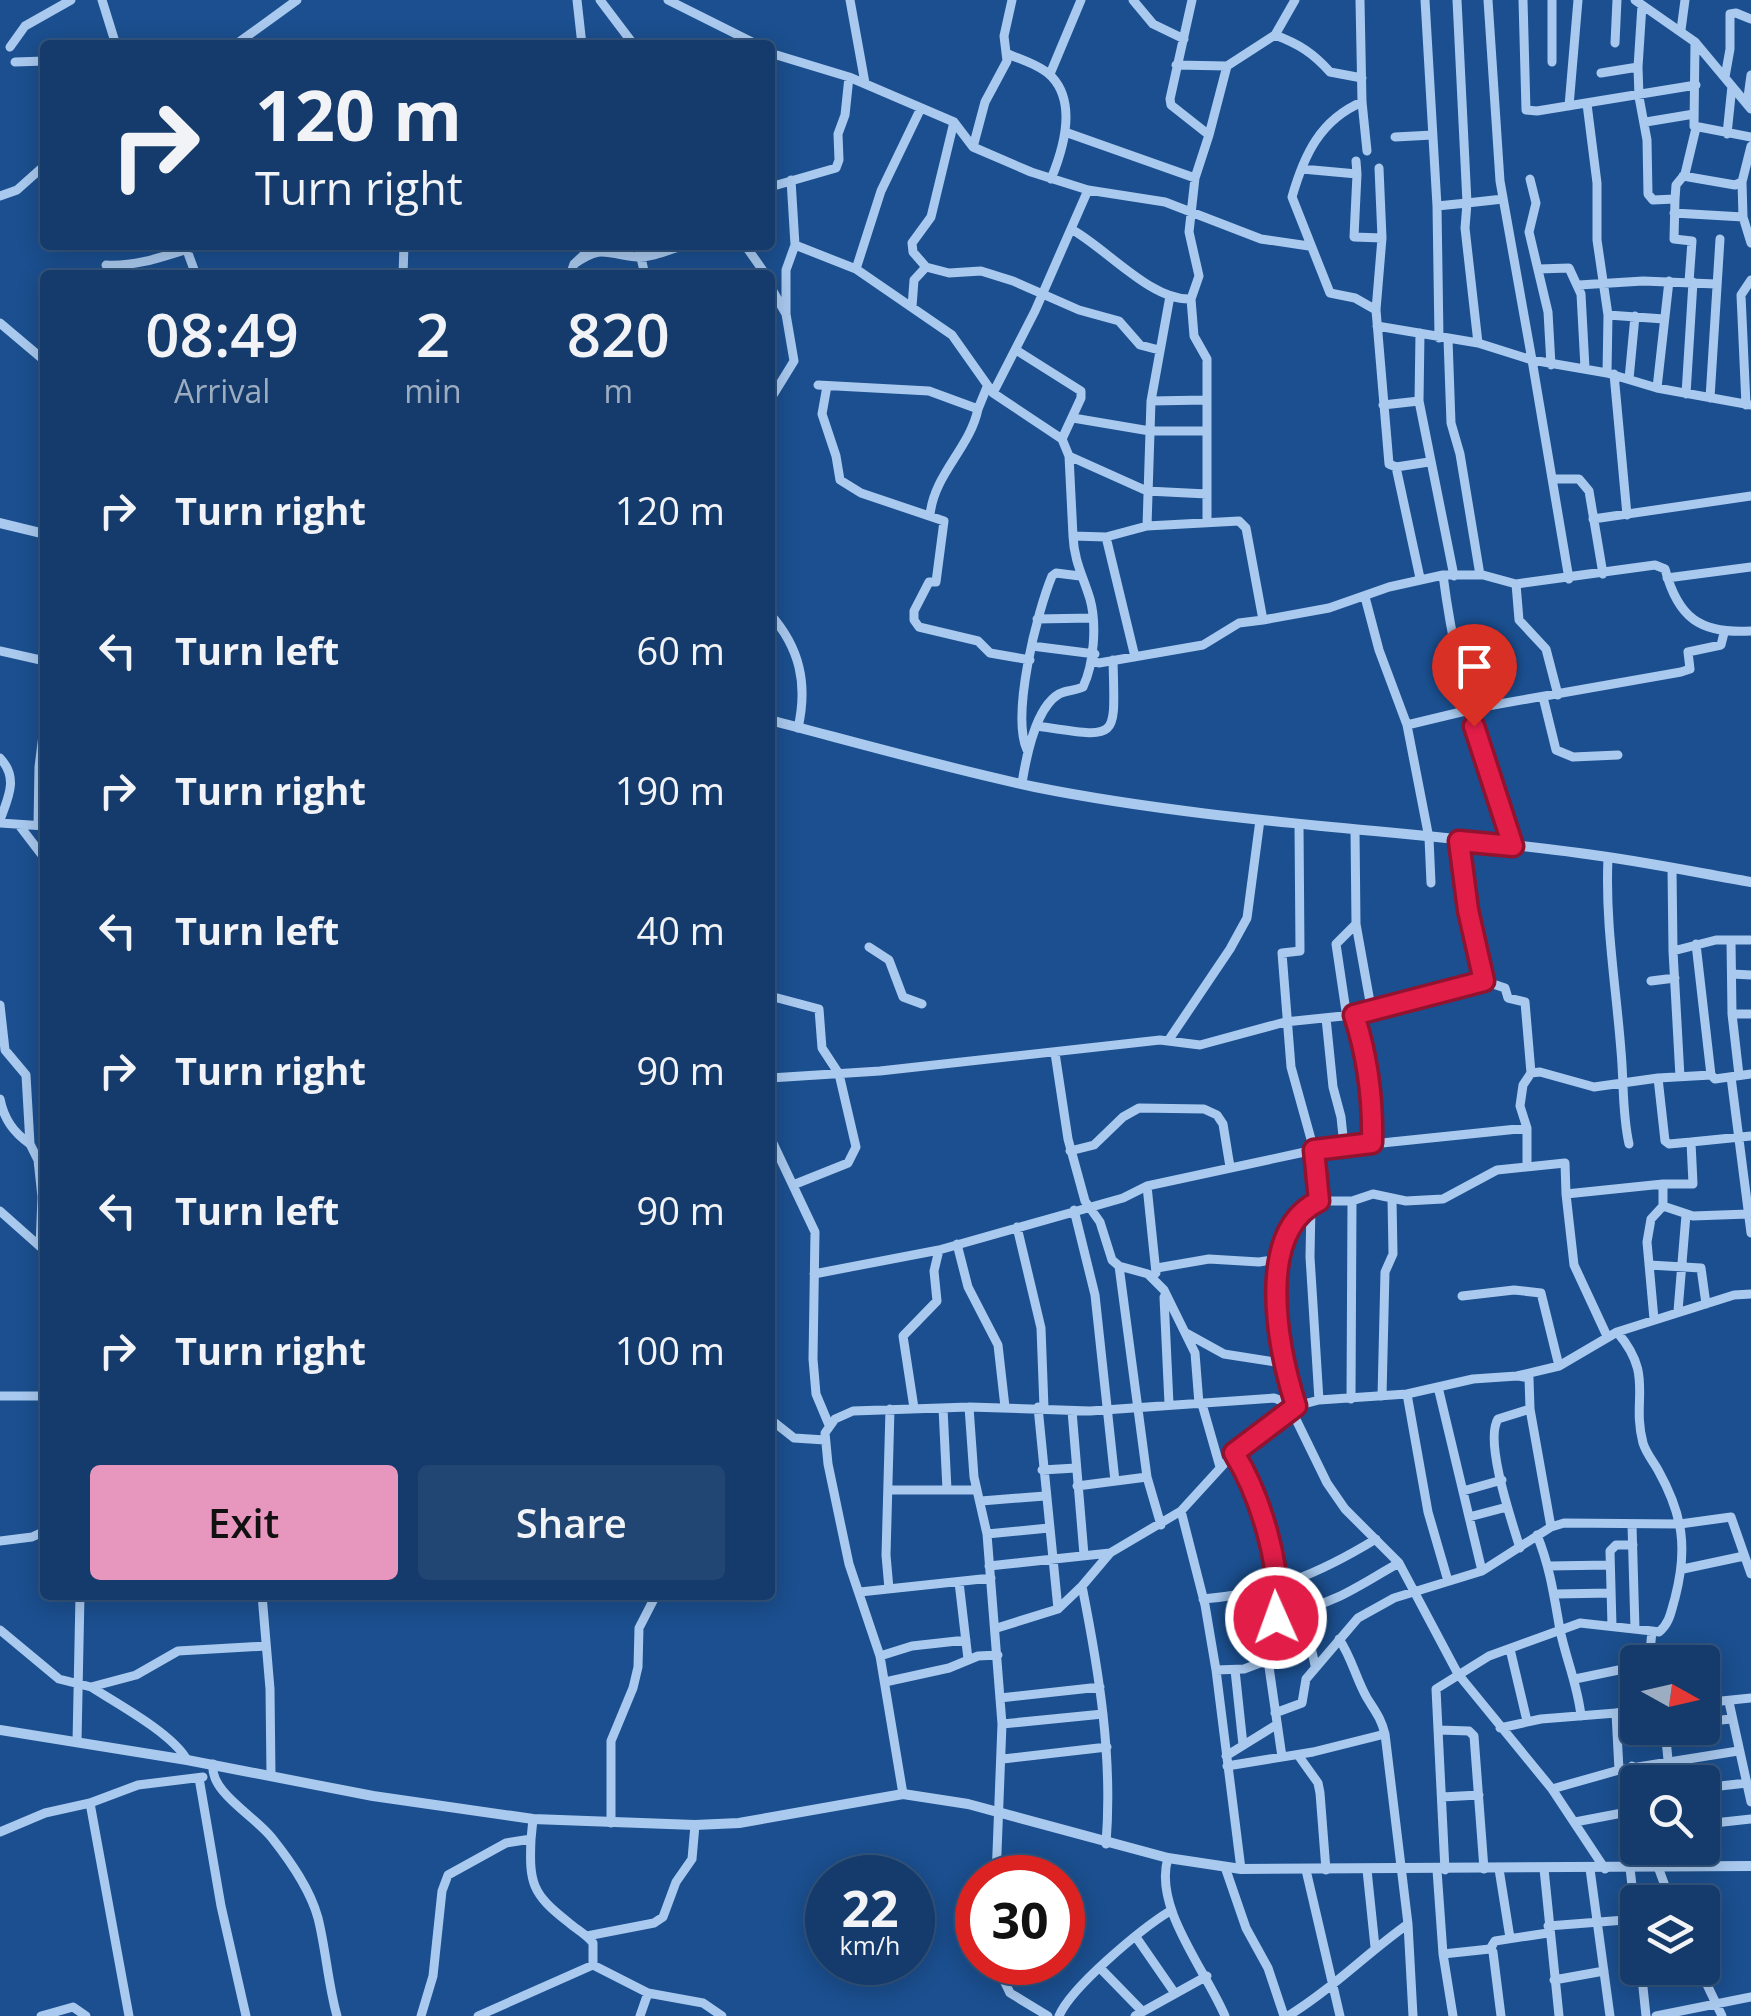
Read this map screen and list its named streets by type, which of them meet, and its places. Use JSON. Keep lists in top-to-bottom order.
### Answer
{
  "north": "right",
  "page": {
    "turn": ["120 m", "Turn right"],
    "eta": [
      "08:49",
      "Arrival",
      "2",
      "min",
      "820",
      "m"
    ],
    "list": [
      {
        "name": "Turn right",
        "value": "120 m"
      },
      {
        "name": "Turn left",
        "value": "60 m"
      },
      {
        "name": "Turn right",
        "value": "190 m"
      },
      {
        "name": "Turn left",
        "value": "40 m"
      },
      {
        "name": "Turn right",
        "value": "90 m"
      },
      {
        "name": "Turn left",
        "value": "90 m"
      },
      {
        "name": "Turn right",
        "value": "100 m"
      }
    ],
    "buttons": ["Exit", "Share"],
    "speed": "22 km/h",
    "limit": "30"
  }
}
